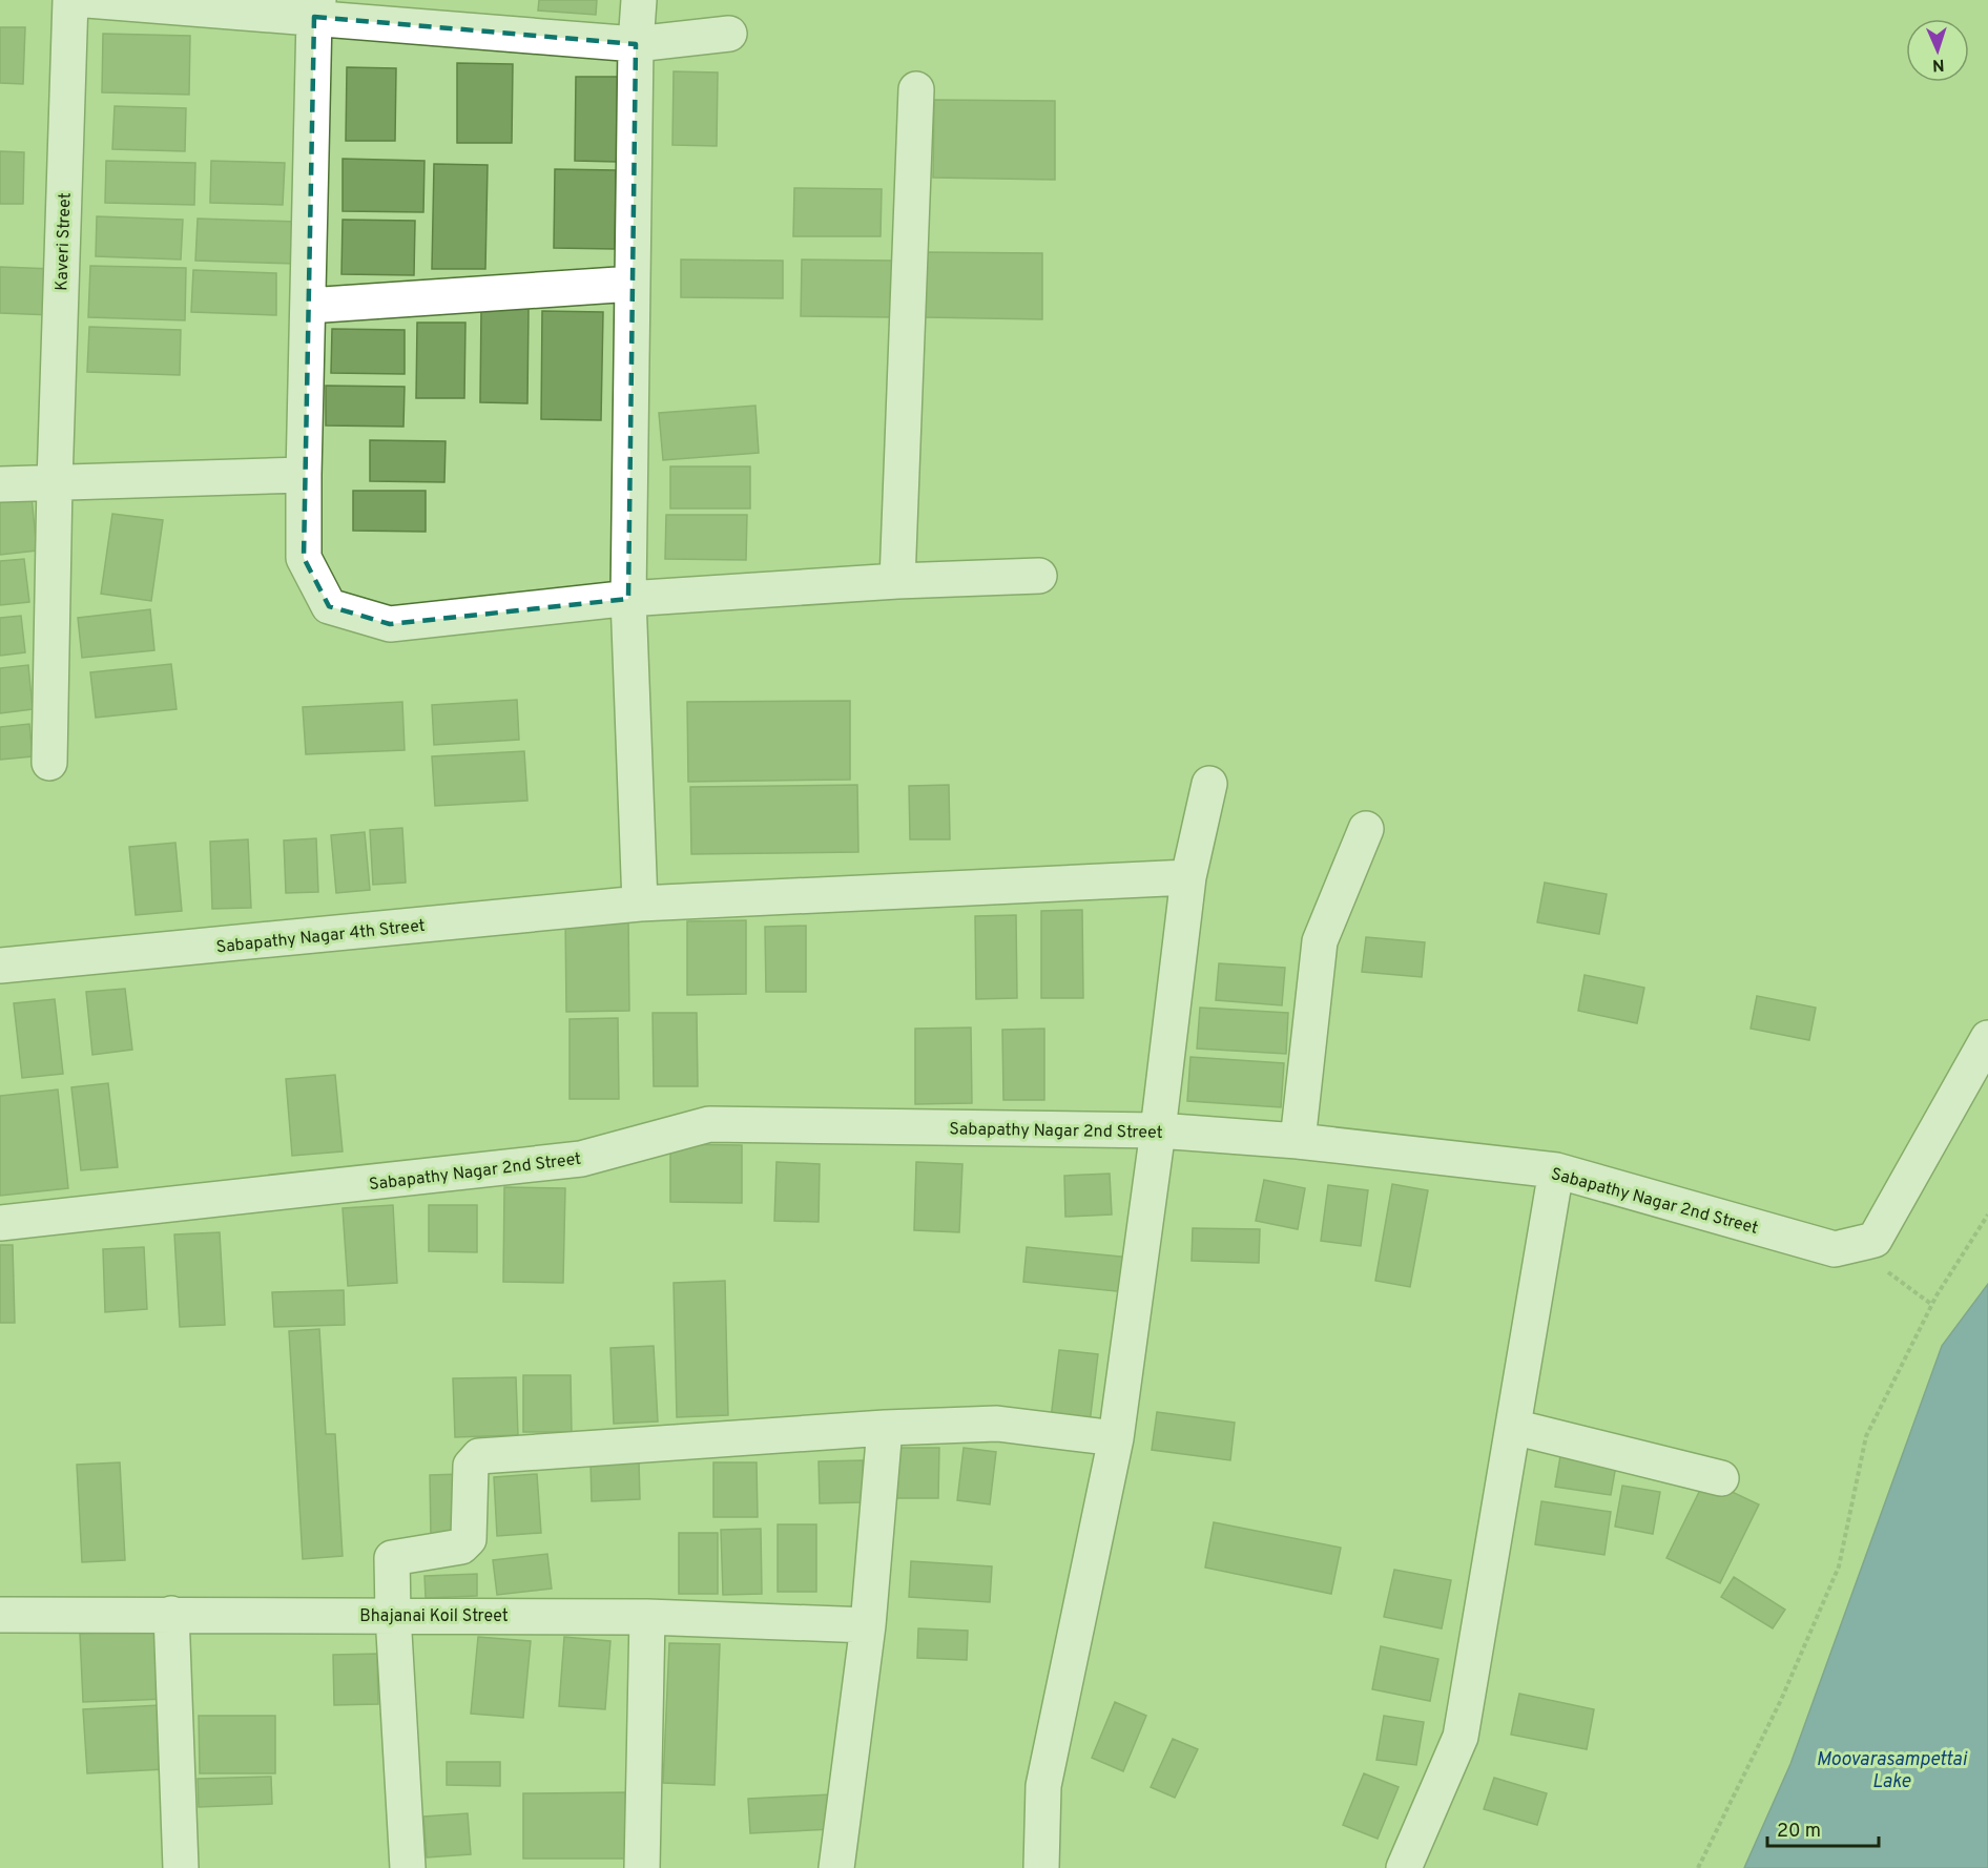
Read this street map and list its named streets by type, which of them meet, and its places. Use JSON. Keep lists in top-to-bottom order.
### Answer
{
  "streets": {
    "street": [
      "Kaveri Street",
      "Sabapathy Nagar 4th Street",
      "Sabapathy Nagar 2nd Street",
      "Bhajanai Koil Street"
    ]
  },
  "water": ["Moovarasampettai Lake"],
  "scale_bar": "20 m",
  "north": "bottom"
}
